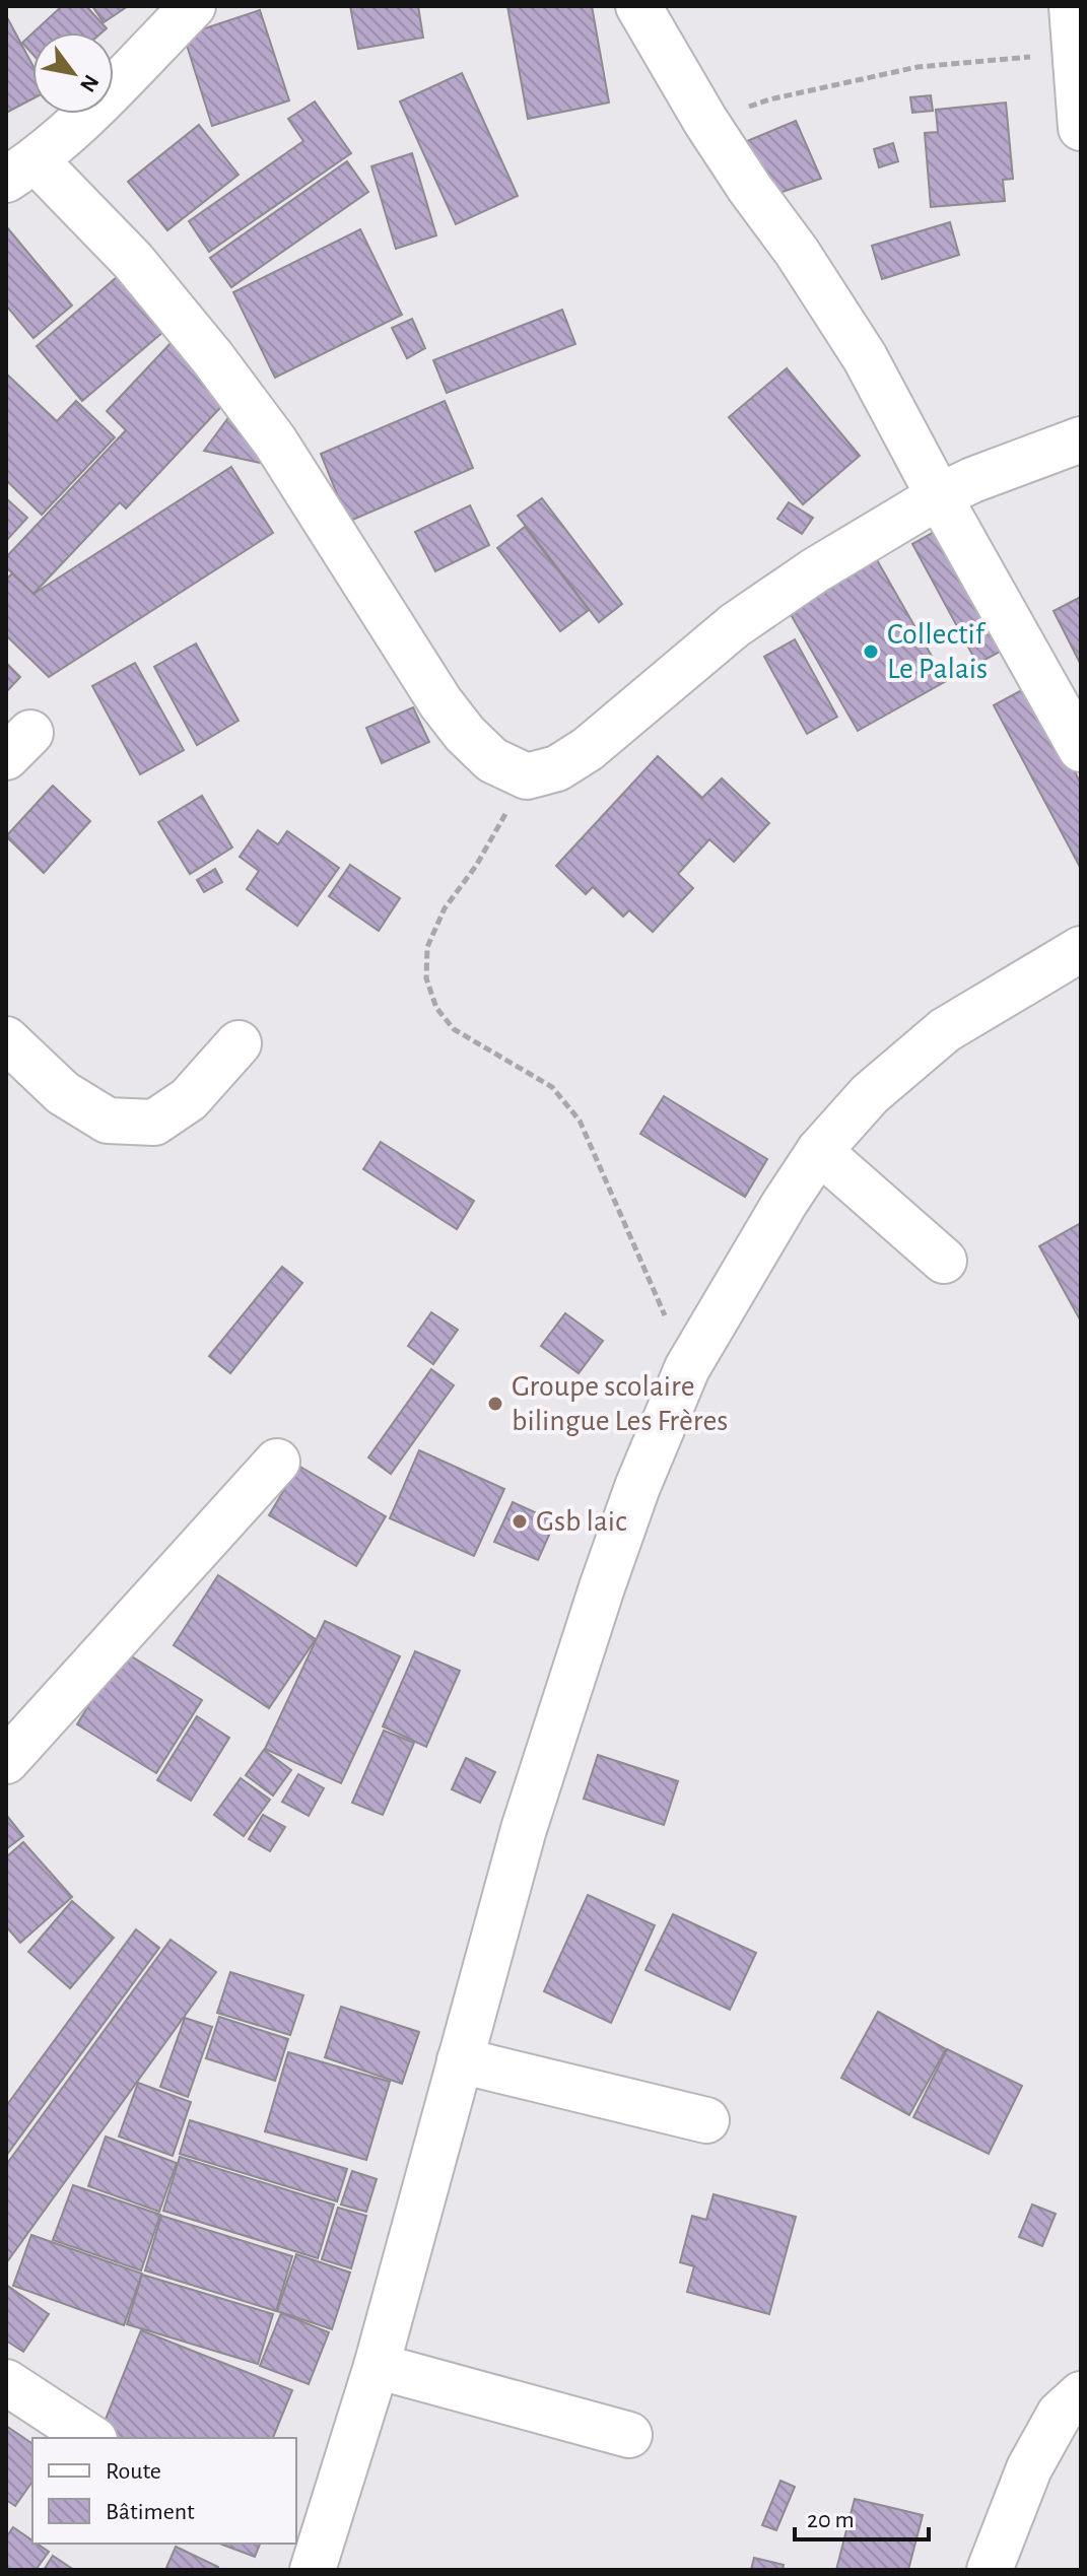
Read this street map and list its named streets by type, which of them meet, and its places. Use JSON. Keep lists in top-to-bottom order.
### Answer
{
  "places": ["Collectif Le Palais", "Groupe scolaire bilingue Les Frères", "Gsb laic"],
  "legend": ["Route", "Bâtiment"],
  "scale_bar": "20 m",
  "north": "bottom right"
}
